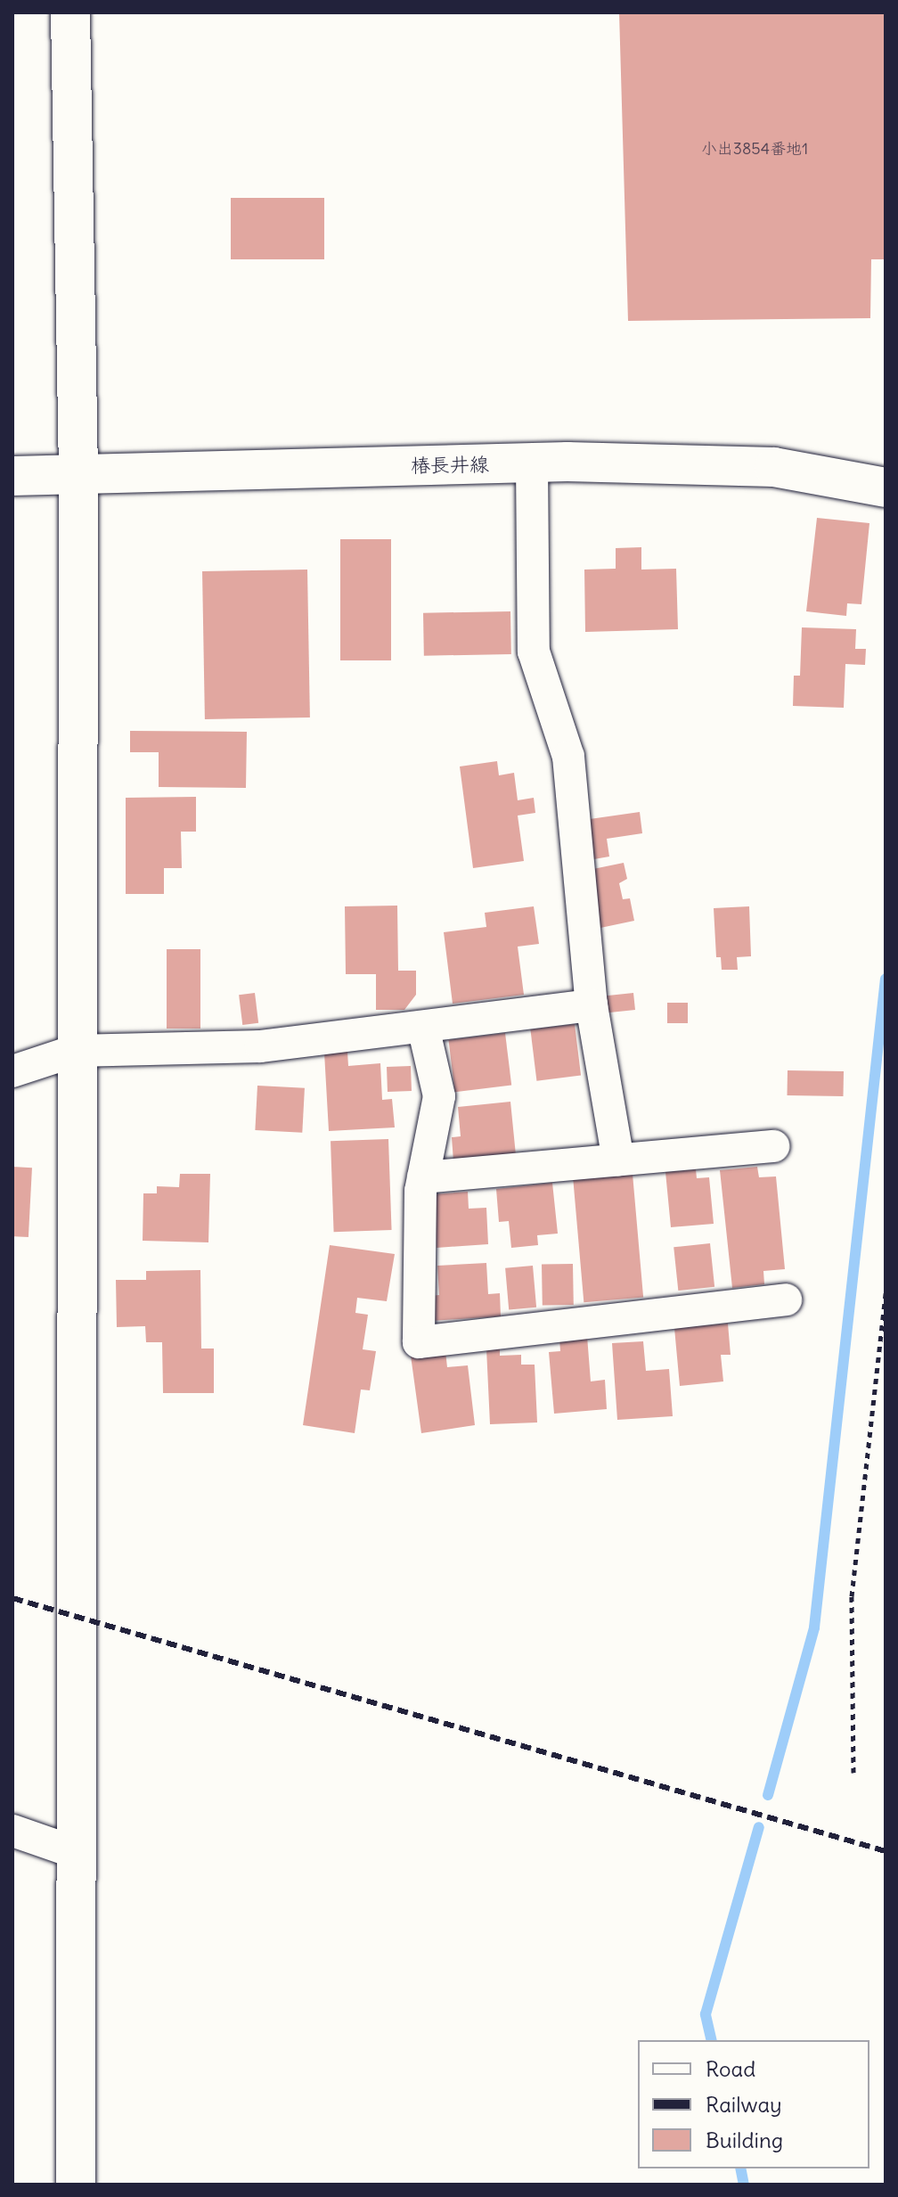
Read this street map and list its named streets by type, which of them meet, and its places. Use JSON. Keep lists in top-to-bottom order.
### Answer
{
  "streets": {
    "street": ["椿長井線"]
  },
  "house_numbers": ["小出3854番地1"],
  "legend": ["Road", "Railway", "Building"]
}
